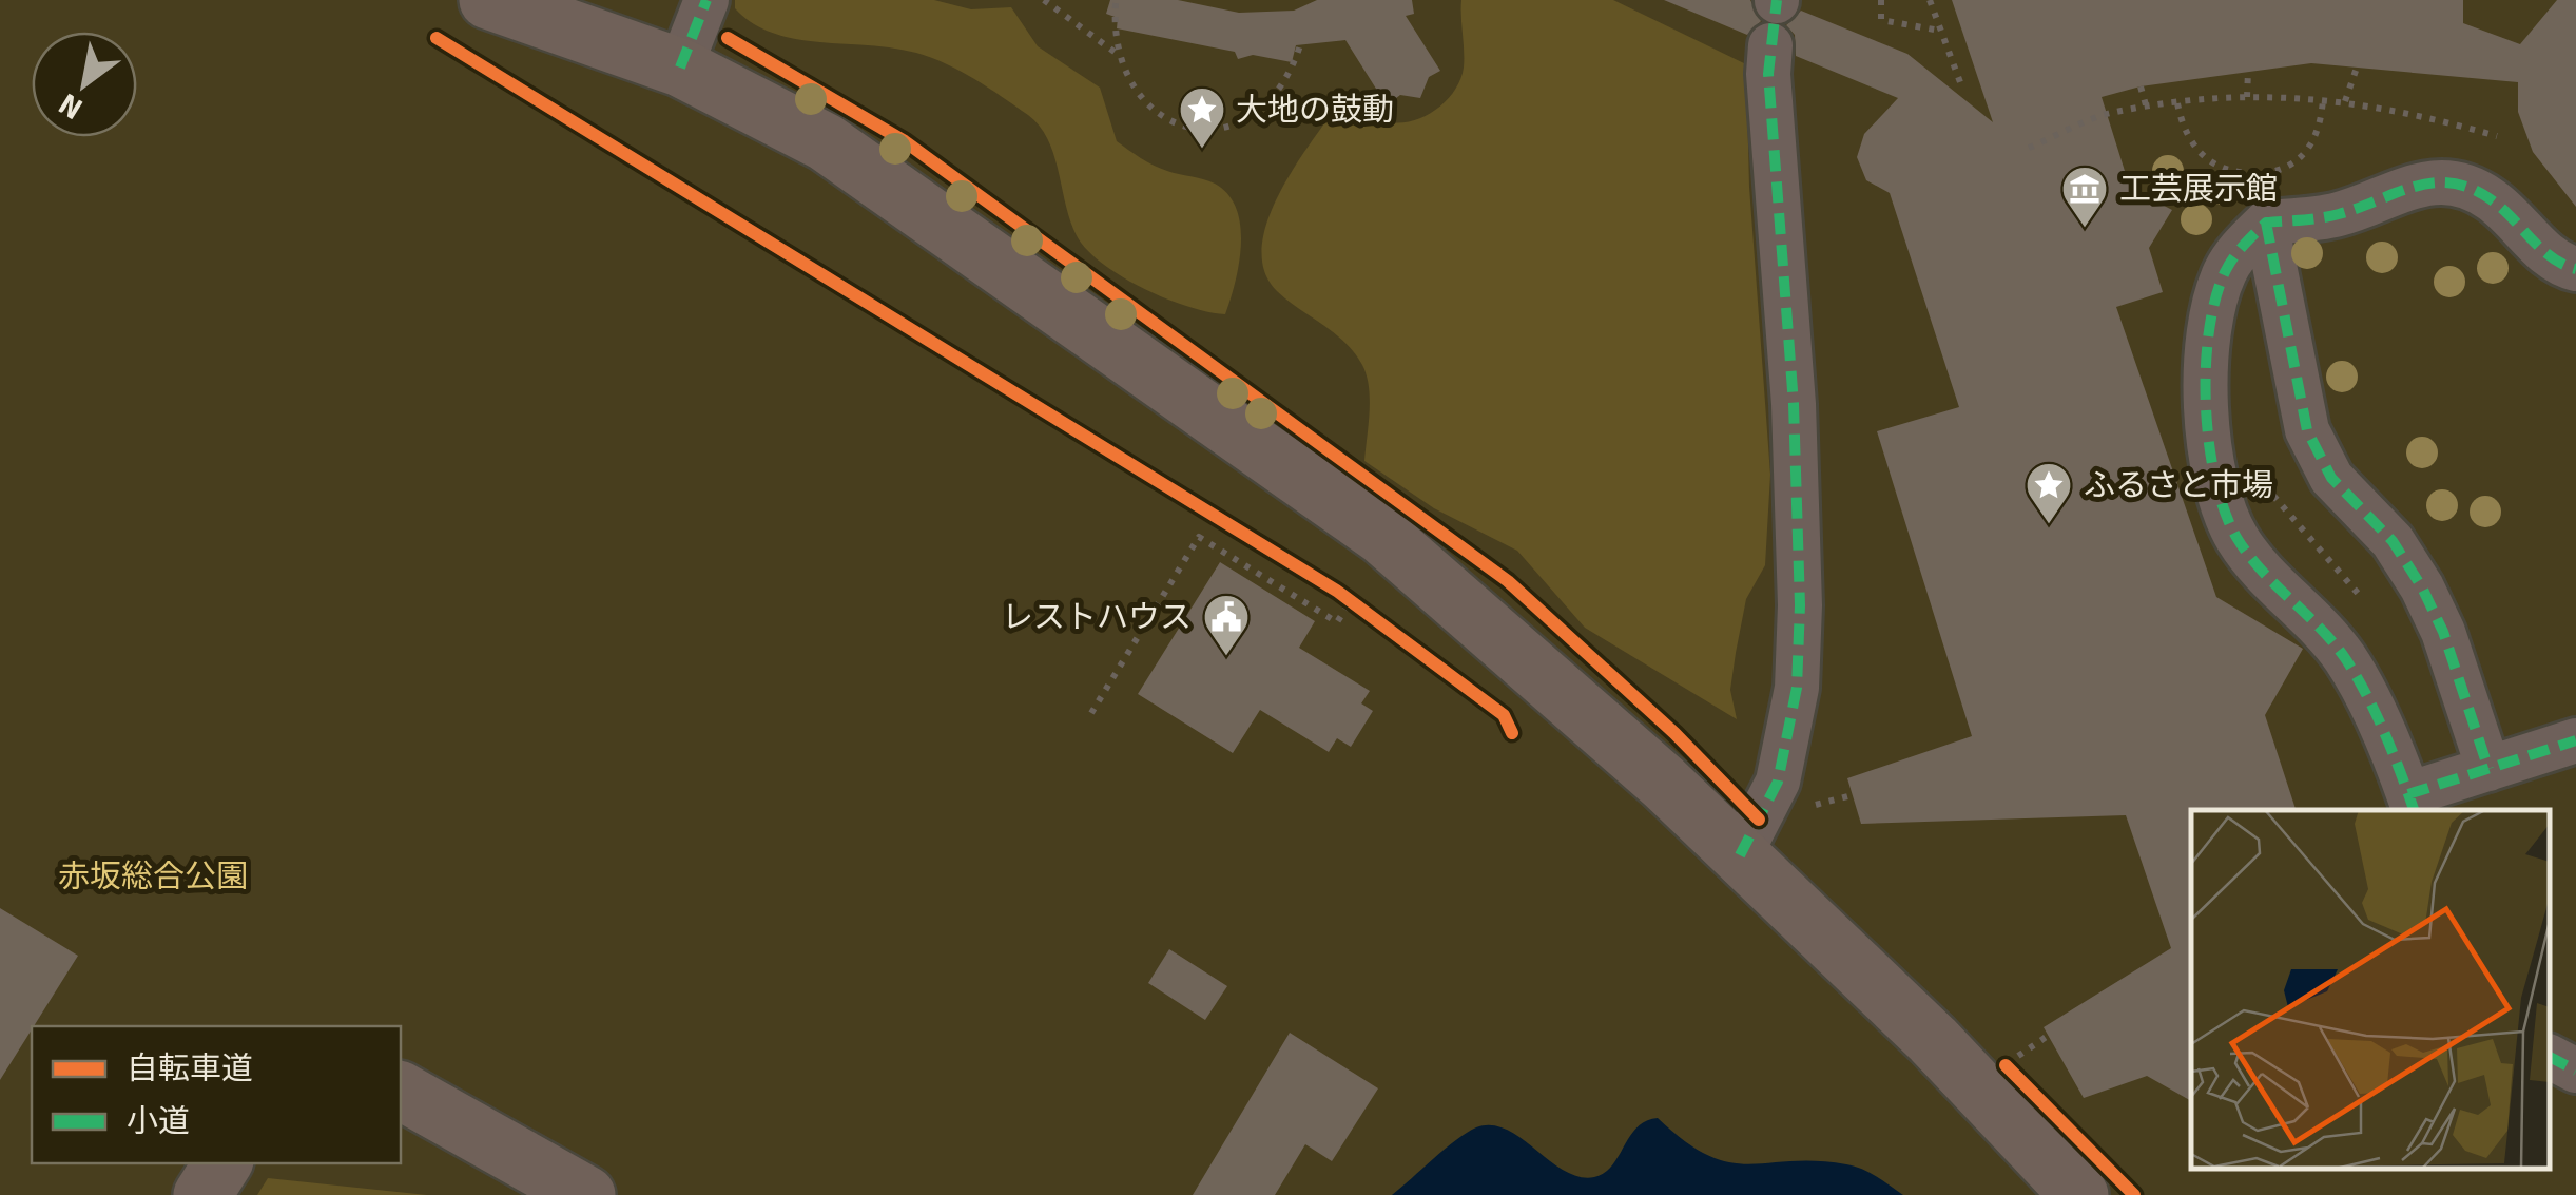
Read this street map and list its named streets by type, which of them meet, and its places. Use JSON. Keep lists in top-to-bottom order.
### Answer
{
  "parks": ["赤坂総合公園"],
  "places": {
    "place": ["大地の鼓動", "ふるさと市場"],
    "museum": ["工芸展示館"],
    "public building": ["レストハウス"]
  },
  "legend": ["自転車道", "小道"],
  "north": "bottom left"
}
